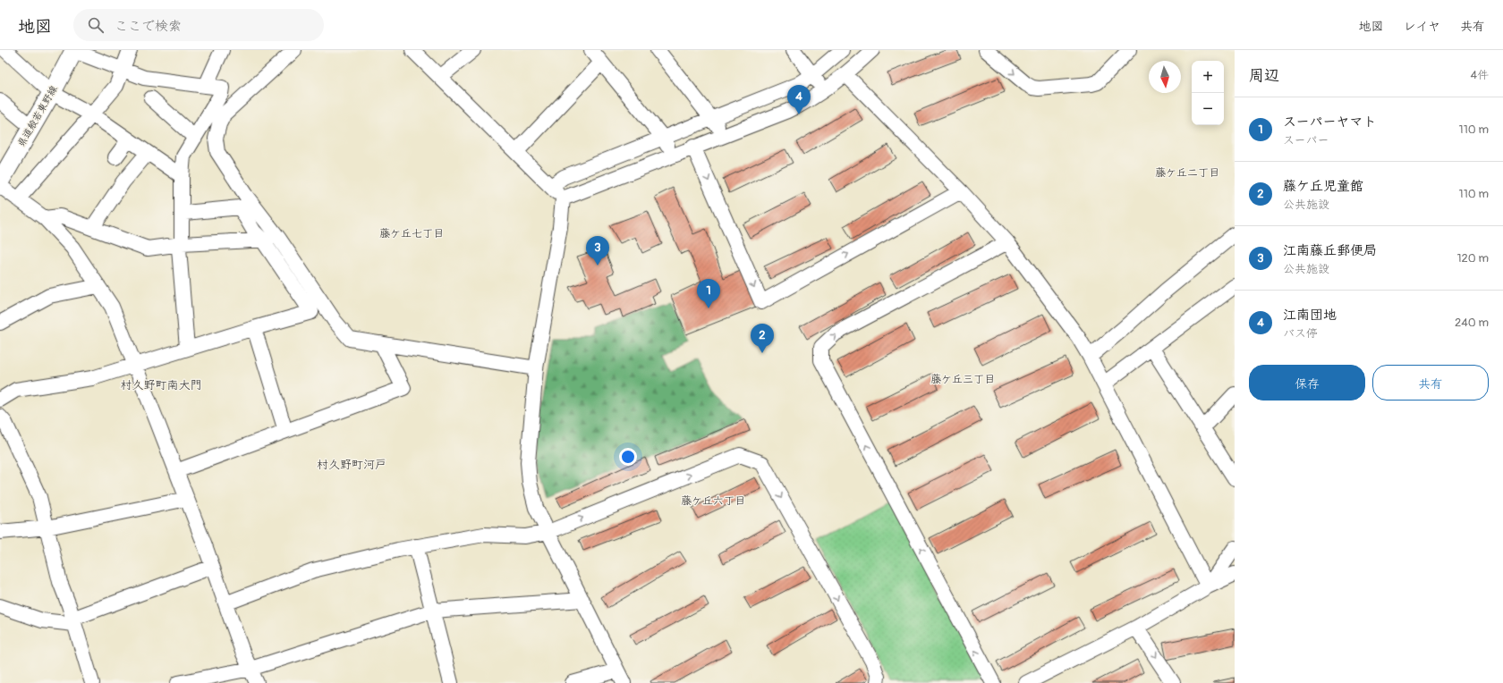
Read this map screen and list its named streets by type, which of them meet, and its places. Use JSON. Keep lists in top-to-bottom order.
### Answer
{
  "streets": {
    "main road": ["県道般若東野線"]
  },
  "districts": [
    "藤ケ丘二丁目",
    "藤ケ丘七丁目",
    "藤ケ丘三丁目",
    "村久野町南大門",
    "村久野町河戸",
    "藤ケ丘六丁目"
  ],
  "north": "bottom",
  "page": {
    "header": "地図",
    "search": "ここで検索",
    "nav": ["地図", "レイヤ", "共有"],
    "heading": ["周辺", "4件"],
    "map_buttons": ["+", "−"],
    "pins": [
      "4",
      "3",
      "1",
      "2"
    ],
    "list": [
      {
        "mark": "1",
        "name": "スーパーヤマト",
        "note": "スーパー",
        "value": "110 m"
      },
      {
        "mark": "2",
        "name": "藤ケ丘児童館",
        "note": "公共施設",
        "value": "110 m"
      },
      {
        "mark": "3",
        "name": "江南藤丘郵便局",
        "note": "公共施設",
        "value": "120 m"
      },
      {
        "mark": "4",
        "name": "江南団地",
        "note": "バス停",
        "value": "240 m"
      }
    ],
    "buttons": ["保存", "共有"]
  }
}
